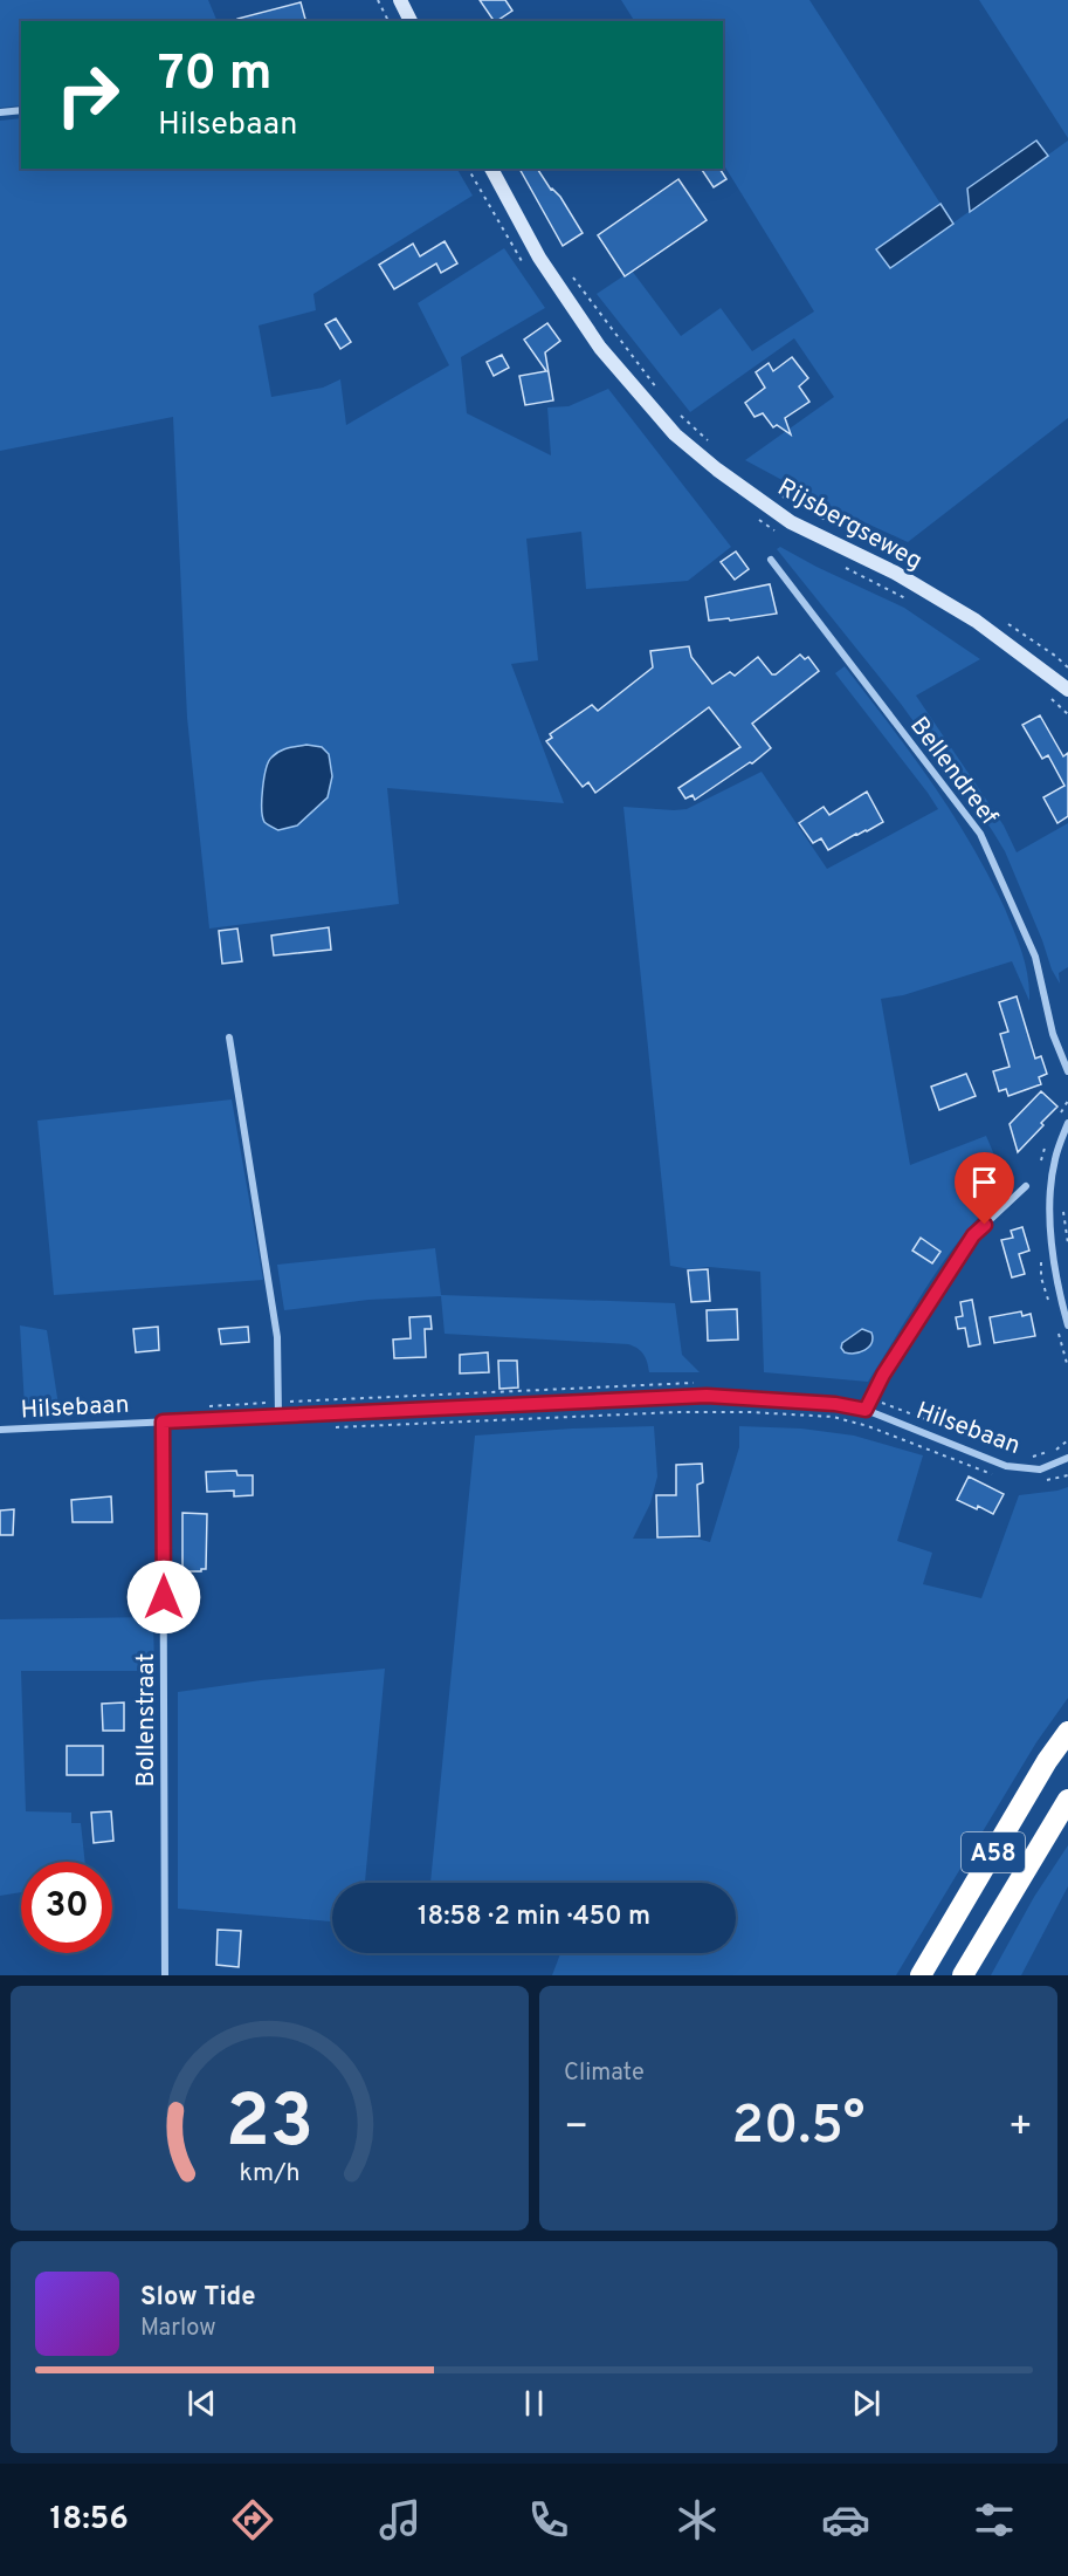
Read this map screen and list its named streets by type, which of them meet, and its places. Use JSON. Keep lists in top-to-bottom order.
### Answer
{
  "streets": {
    "highway": ["A58"],
    "main road": ["Rijsbergseweg"],
    "street": ["Bellendreef", "Hilsebaan", "Bollenstraat"]
  },
  "crossings": [
    ["Hilsebaan", "Bollenstraat"]
  ],
  "page": {
    "turn": ["70 m", "Hilsebaan"],
    "limit": "30",
    "trip": "18:58 · 2 min · 450 m",
    "tile": "Climate",
    "heat": ["−", "20.5°", "+"],
    "song": ["Slow Tide", "Marlow"],
    "tabs": "18:56",
    "gauge": ["23", "km/h"]
  }
}
